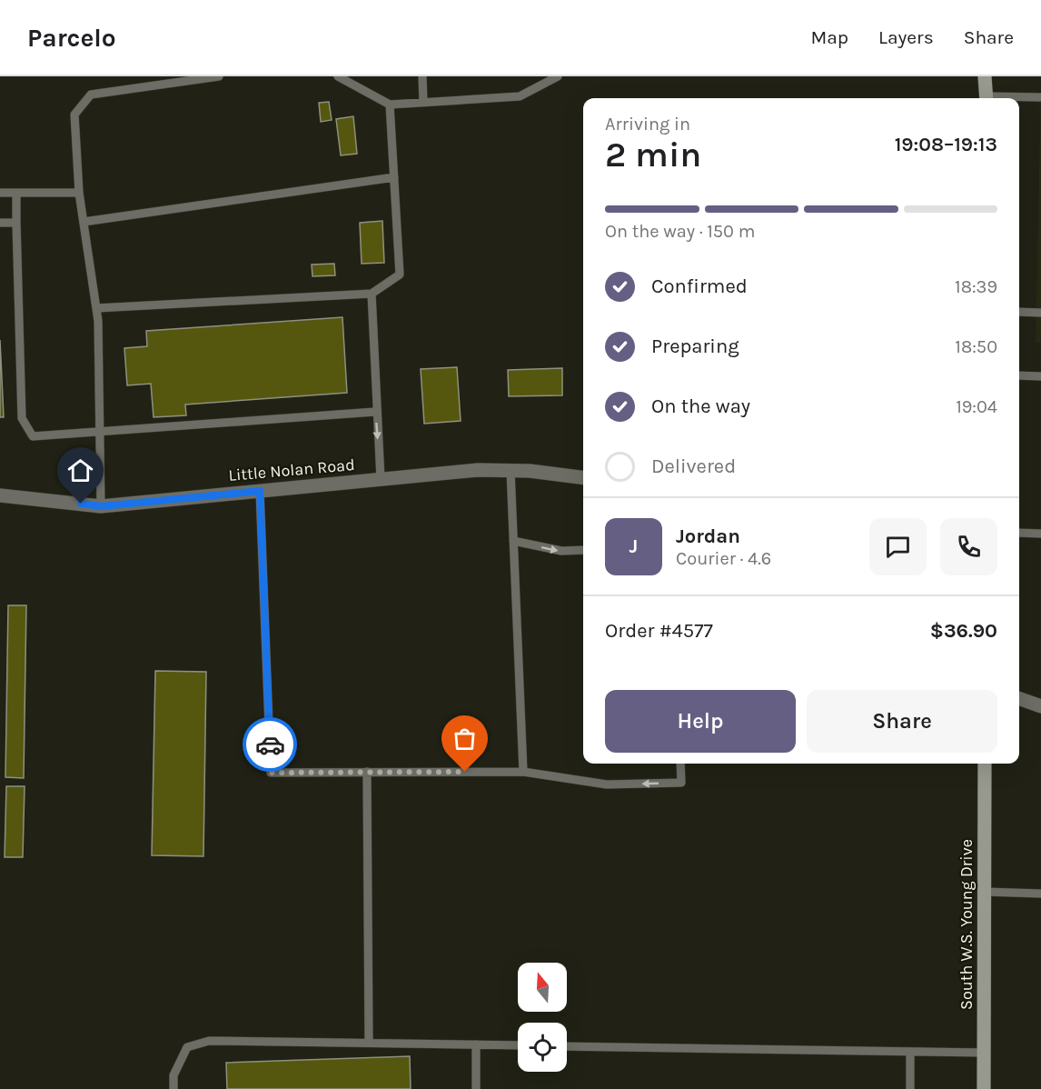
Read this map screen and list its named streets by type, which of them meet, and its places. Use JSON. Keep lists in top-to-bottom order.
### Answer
{
  "streets": {
    "main road": ["South W.S. Young Drive"],
    "street": ["Little Nolan Road"]
  },
  "north": "top",
  "page": {
    "header": "Parcelo",
    "nav": ["Map", "Layers", "Share"],
    "heading": ["2 min", "Arriving in", "19:08–19:13"],
    "panel": [
      "Jordan",
      "Courier · 4.6",
      "Order #4577",
      "$36.90"
    ],
    "bar": "On the way · 150 m",
    "list": [
      ["Confirmed", "18:39"],
      ["Preparing", "18:50"],
      ["On the way", "19:04"],
      "Delivered"
    ],
    "round": "J",
    "buttons": ["Help", "Share"]
  }
}
